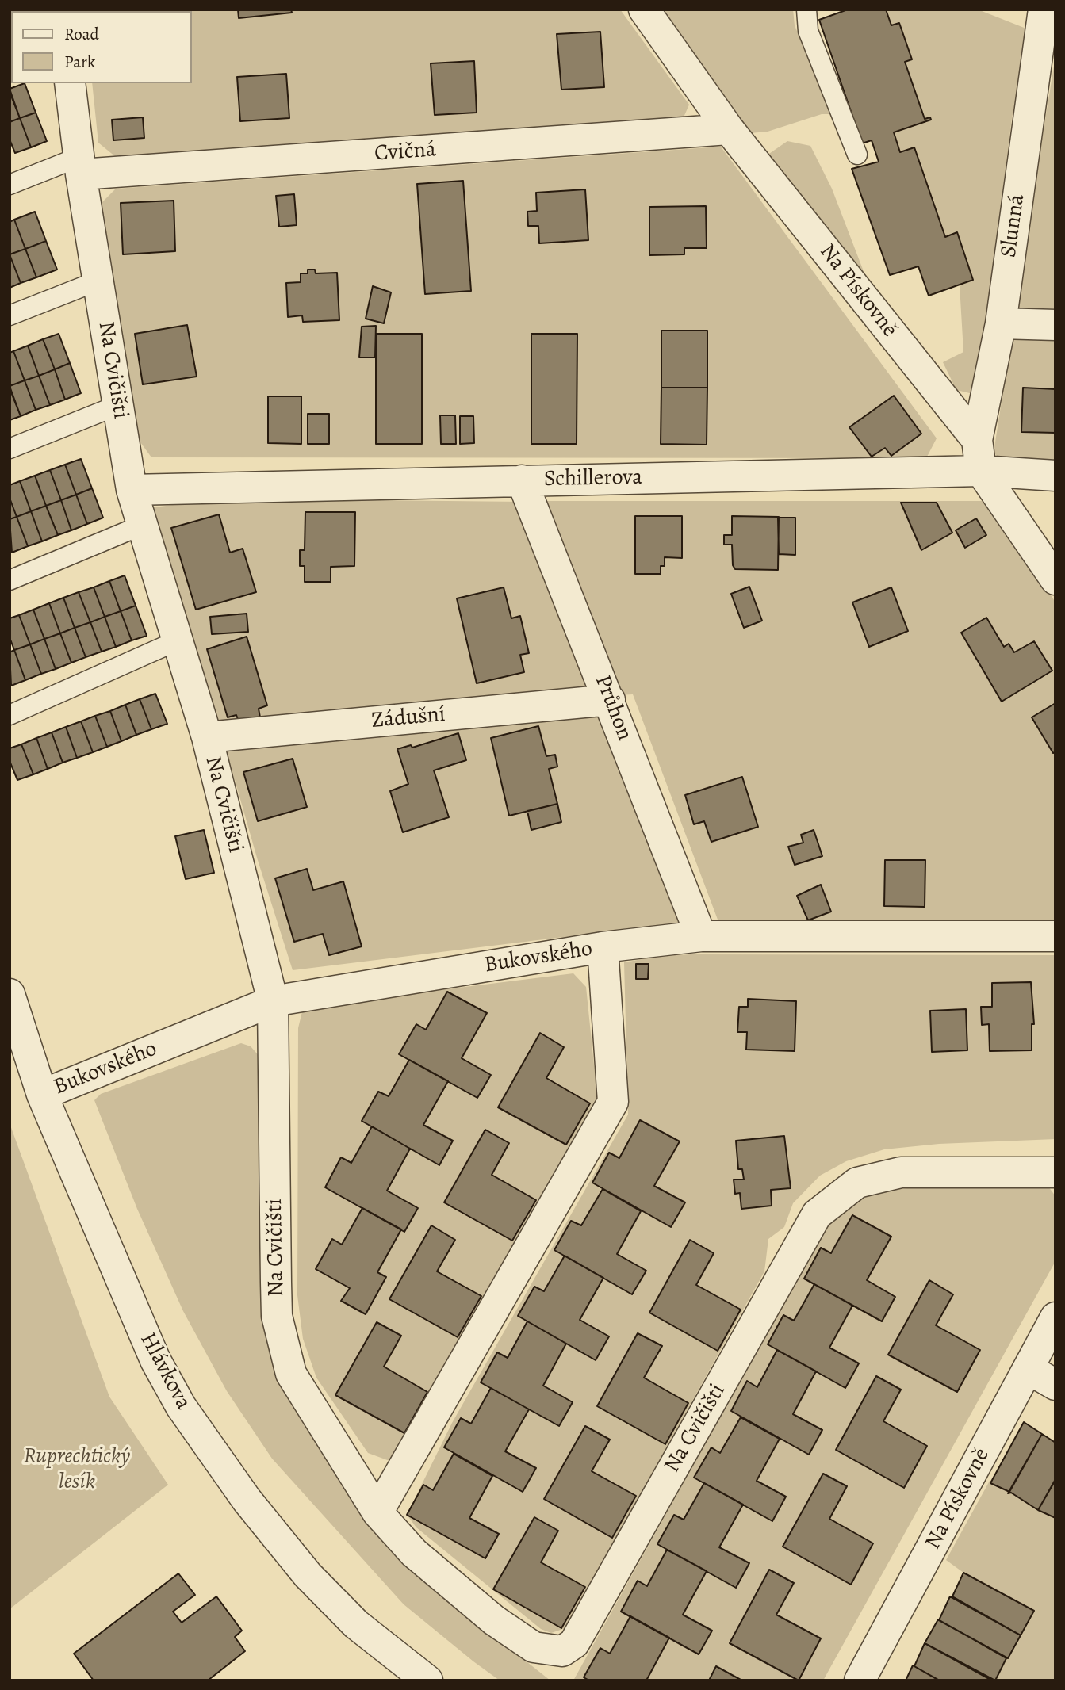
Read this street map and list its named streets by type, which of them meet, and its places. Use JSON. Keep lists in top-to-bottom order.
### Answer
{
  "streets": {
    "street": [
      "Cvičná",
      "Slunná",
      "Na Pískovně",
      "Na Cvičišti",
      "Schillerova",
      "Průhon",
      "Zádušní",
      "Bukovského",
      "Hlávkova"
    ]
  },
  "crossings": [
    ["Cvičná", "Na Pískovně"],
    ["Cvičná", "Na Cvičišti"],
    ["Slunná", "Na Pískovně"],
    ["Na Cvičišti", "Schillerova"],
    ["Na Cvičišti", "Zádušní"],
    ["Na Cvičišti", "Bukovského"],
    ["Schillerova", "Průhon"],
    ["Průhon", "Zádušní"],
    ["Průhon", "Bukovského"],
    ["Bukovského", "Hlávkova"]
  ],
  "parks": ["Ruprechtický lesík"],
  "legend": ["Road", "Park"]
}
